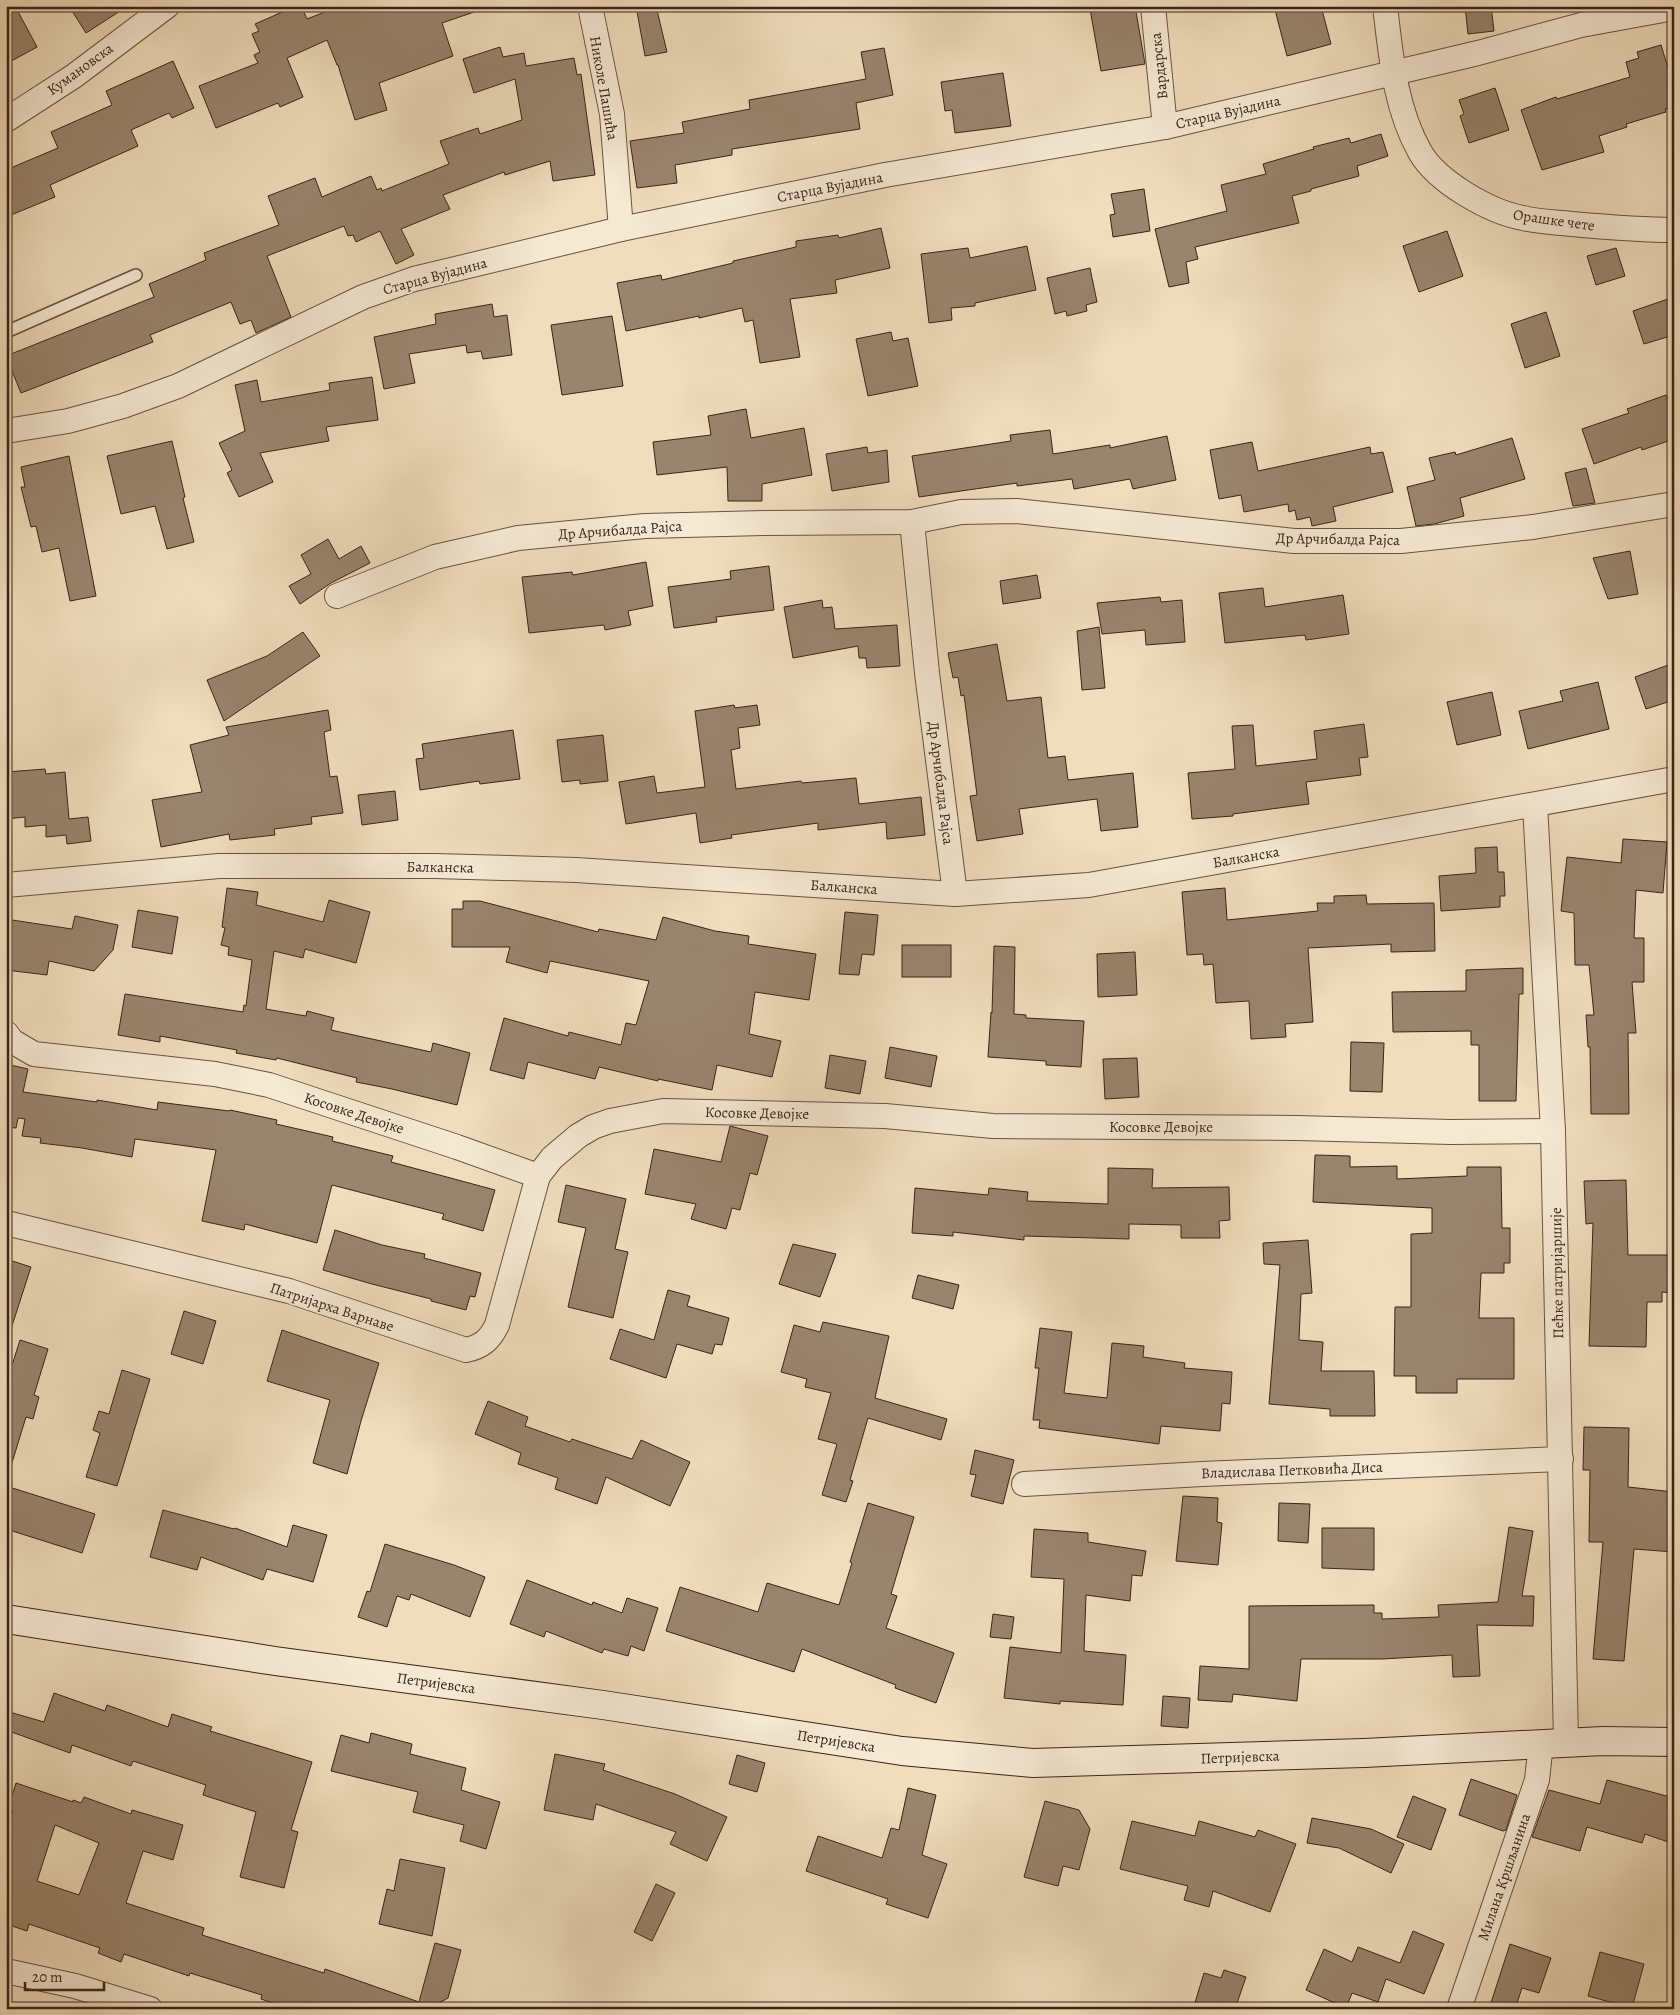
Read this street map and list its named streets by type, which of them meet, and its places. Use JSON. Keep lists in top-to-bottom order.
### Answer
{
  "streets": {
    "main road": ["Петријевска"],
    "street": [
      "Вардарска",
      "Кумановска",
      "Николе Пашића",
      "Старца Вујадина",
      "Орашке чете",
      "Др Арчибалда Рајса",
      "Балканска",
      "Косовке Девојке",
      "Пећке патријаршије",
      "Патријарха Варнаве",
      "Владислава Петковића Диса",
      "Милана Кршљанина"
    ]
  },
  "crossings": [
    ["Вардарска", "Старца Вујадина"],
    ["Николе Пашића", "Старца Вујадина"],
    ["Старца Вујадина", "Орашке чете"],
    ["Др Арчибалда Рајса", "Балканска"],
    ["Балканска", "Пећке патријаршије"],
    ["Косовке Девојке", "Пећке патријаршије"],
    ["Косовке Девојке", "Патријарха Варнаве"],
    ["Пећке патријаршије", "Владислава Петковића Диса"],
    ["Пећке патријаршије", "Петријевска"],
    ["Пећке патријаршије", "Милана Кршљанина"],
    ["Петријевска", "Милана Кршљанина"]
  ],
  "scale_bar": "20 m"
}
